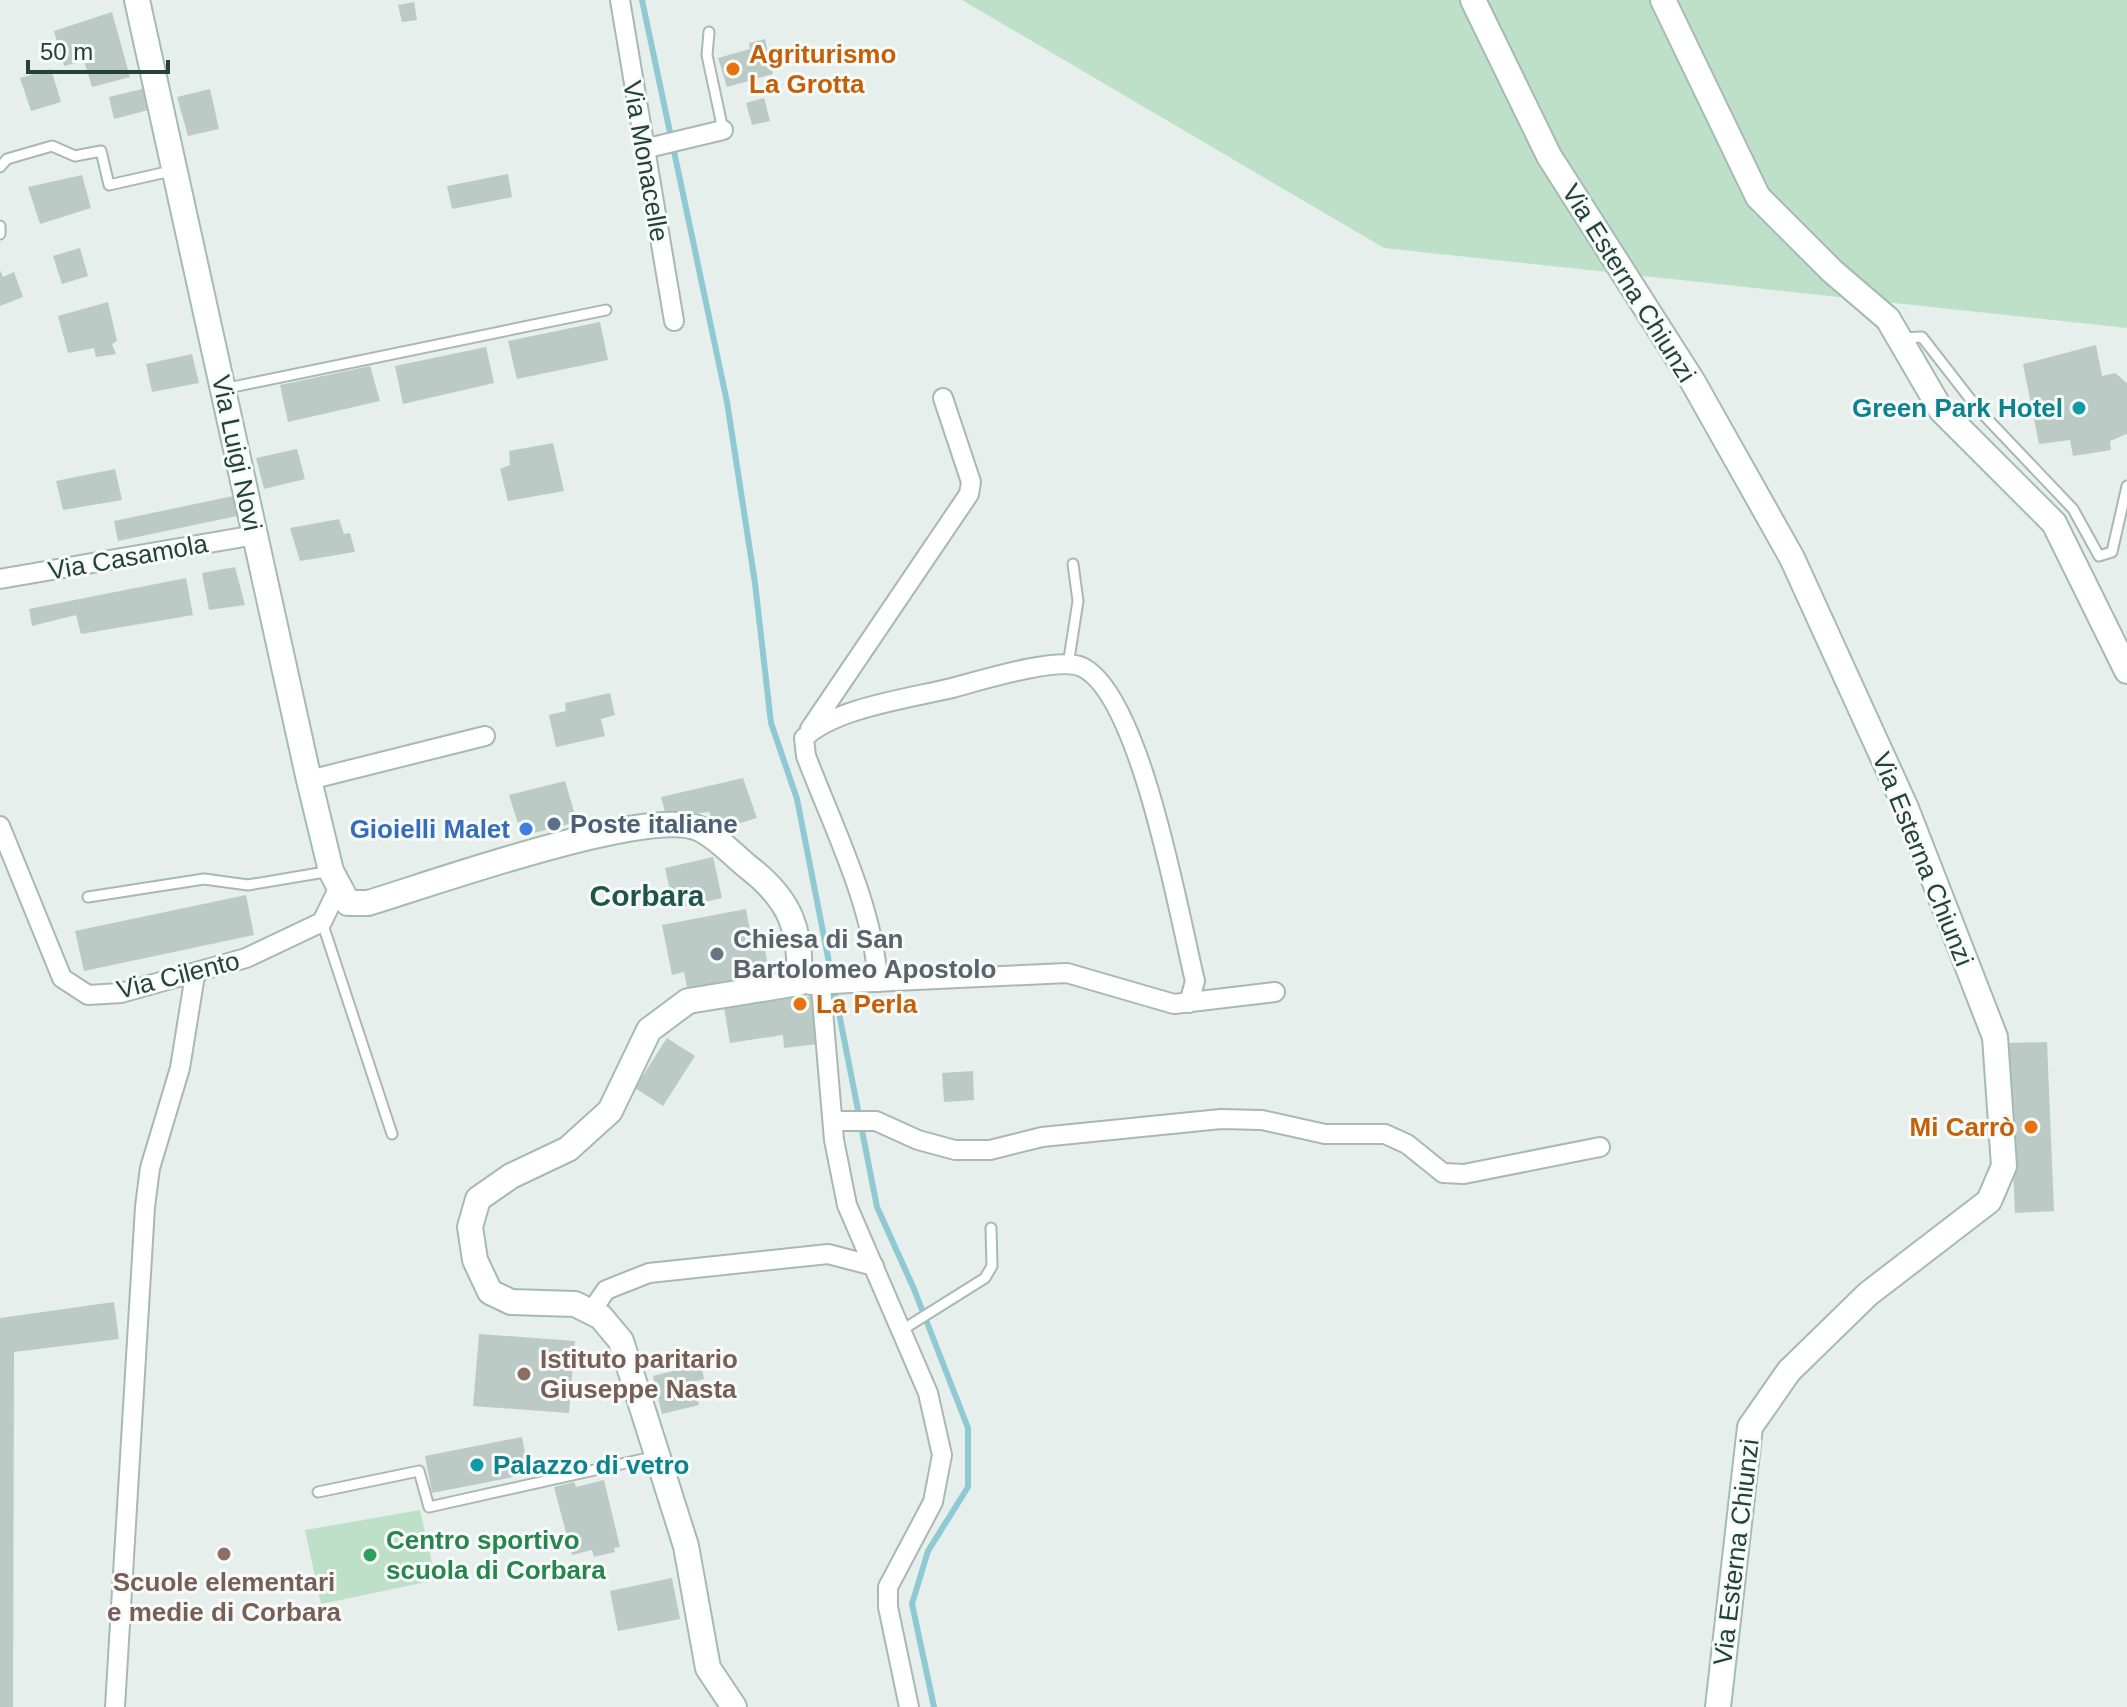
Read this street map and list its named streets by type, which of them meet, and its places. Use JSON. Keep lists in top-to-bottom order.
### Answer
{
  "streets": {
    "main road": ["Via Esterna Chiunzi", "Via Luigi Novi"],
    "street": ["Via Monacelle", "Via Casamola", "Via Cilento"]
  },
  "crossings": [
    ["Via Luigi Novi", "Via Casamola"]
  ],
  "districts": ["Corbara"],
  "places": [
    "Agriturismo La Grotta",
    "Green Park Hotel",
    "Poste italiane",
    "Gioielli Malet",
    "Chiesa di San Bartolomeo Apostolo",
    "La Perla",
    "Mi Carrò",
    "Istituto paritario Giuseppe Nasta",
    "Palazzo di vetro",
    "Scuole elementari e medie di Corbara",
    "Centro sportivo scuola di Corbara"
  ],
  "scale_bar": "50 m"
}
